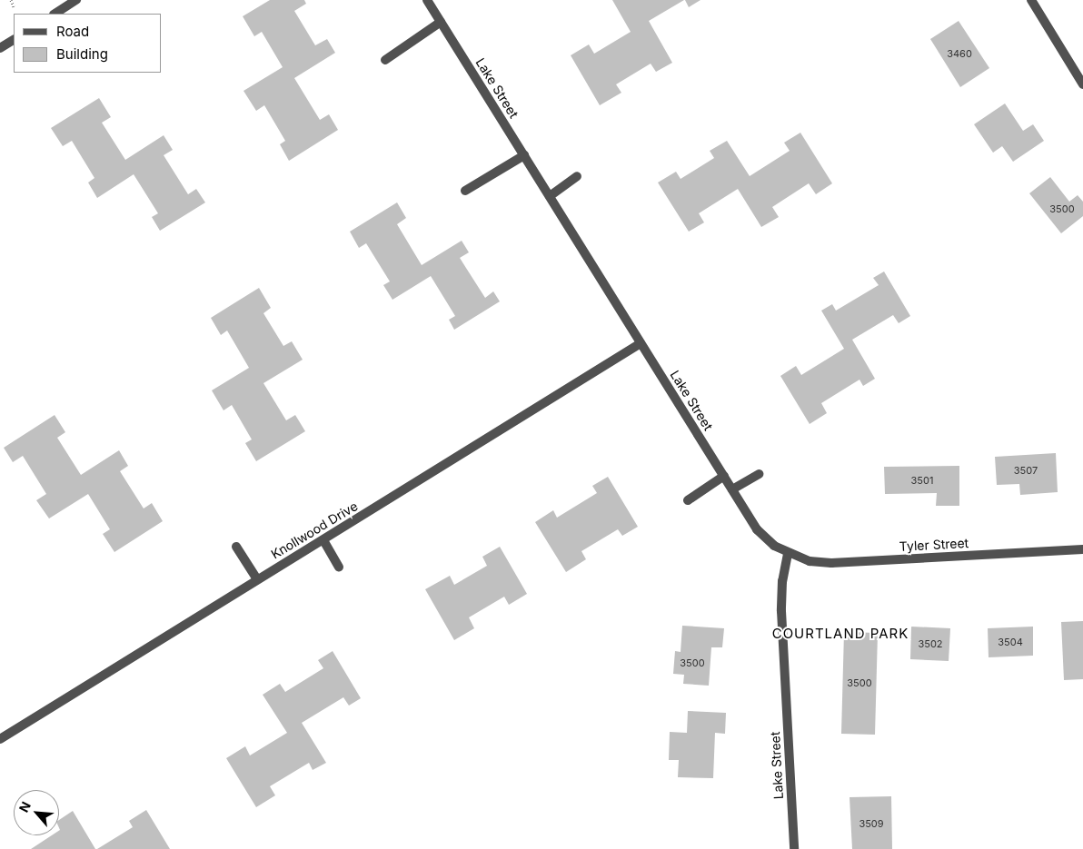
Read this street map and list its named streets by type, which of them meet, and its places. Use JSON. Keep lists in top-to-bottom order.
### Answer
{
  "streets": {
    "street": ["Lake Street", "Knollwood Drive", "Tyler Street"]
  },
  "crossings": [
    ["Lake Street", "Knollwood Drive"],
    ["Lake Street", "Tyler Street"]
  ],
  "districts": ["COURTLAND PARK"],
  "house_numbers": [
    "3460",
    "3500",
    "3507",
    "3501",
    "3504",
    "3502",
    "3500",
    "3500",
    "3509"
  ],
  "legend": ["Road", "Building"],
  "north": "top left"
}
